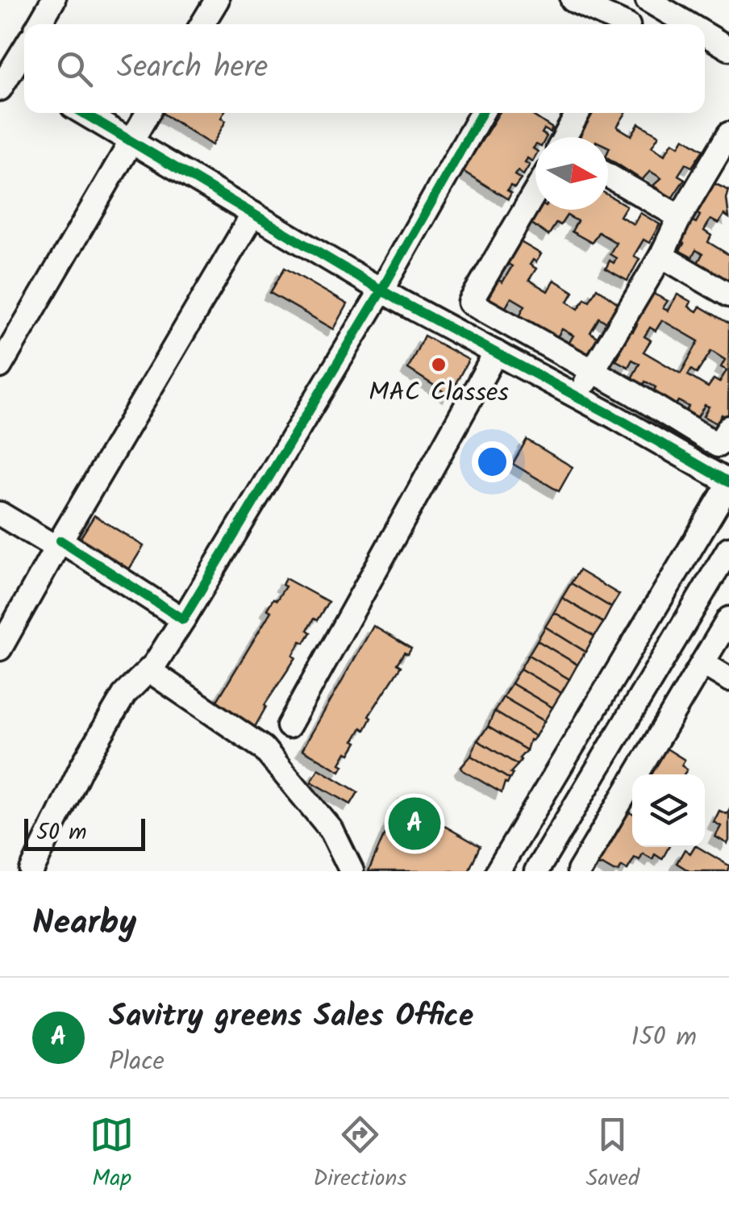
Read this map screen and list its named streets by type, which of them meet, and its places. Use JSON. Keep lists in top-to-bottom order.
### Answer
{
  "places": ["MAC Classes"],
  "scale_bar": "50 m",
  "north": "right",
  "page": {
    "search": "Search here",
    "pins": "A",
    "scale": "50 m",
    "heading": "Nearby",
    "list": [
      {
        "mark": "A",
        "name": "Savitry greens Sales Office",
        "note": "Place",
        "value": "150 m"
      }
    ],
    "nav": ["Map", "Directions", "Saved"]
  }
}
